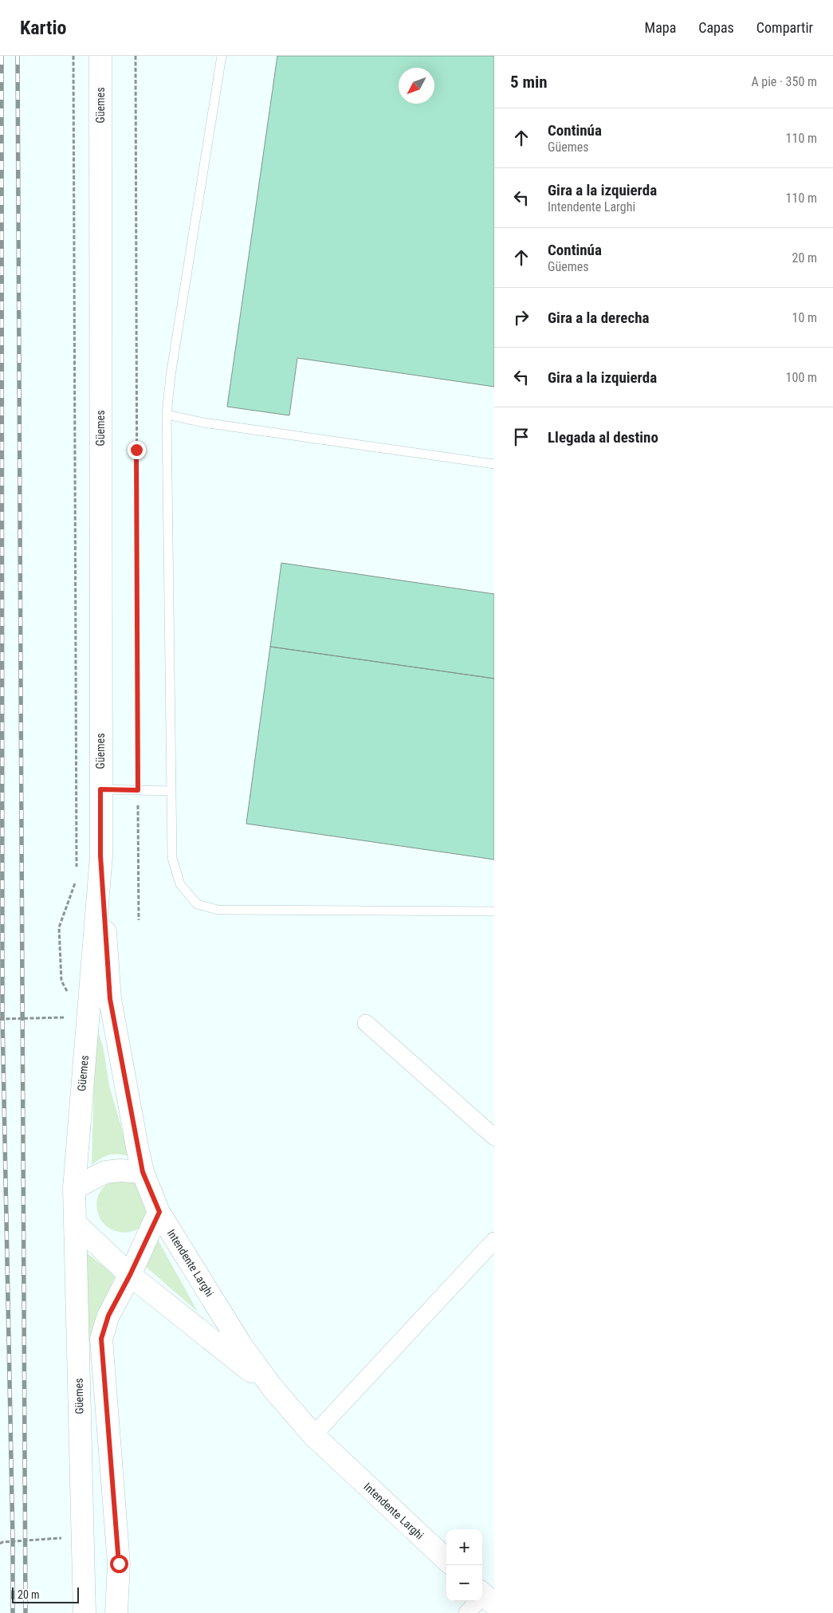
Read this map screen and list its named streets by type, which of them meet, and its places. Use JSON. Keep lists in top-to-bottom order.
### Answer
{
  "streets": {
    "main road": ["Güemes", "Intendente Larghi"]
  },
  "crossings": [
    ["Güemes", "Intendente Larghi"]
  ],
  "scale_bar": "20 m",
  "north": "bottom left",
  "page": {
    "header": "Kartio",
    "nav": ["Mapa", "Capas", "Compartir"],
    "heading": ["5 min", "A pie · 350 m"],
    "list": [
      ["Continúa", "Güemes", "110 m"],
      ["Gira a la izquierda", "Intendente Larghi", "110 m"],
      ["Continúa", "Güemes", "20 m"],
      ["Gira a la derecha", "10 m"],
      ["Gira a la izquierda", "100 m"],
      "Llegada al destino"
    ],
    "map_buttons": ["+", "−"],
    "scale": "20 m"
  }
}
